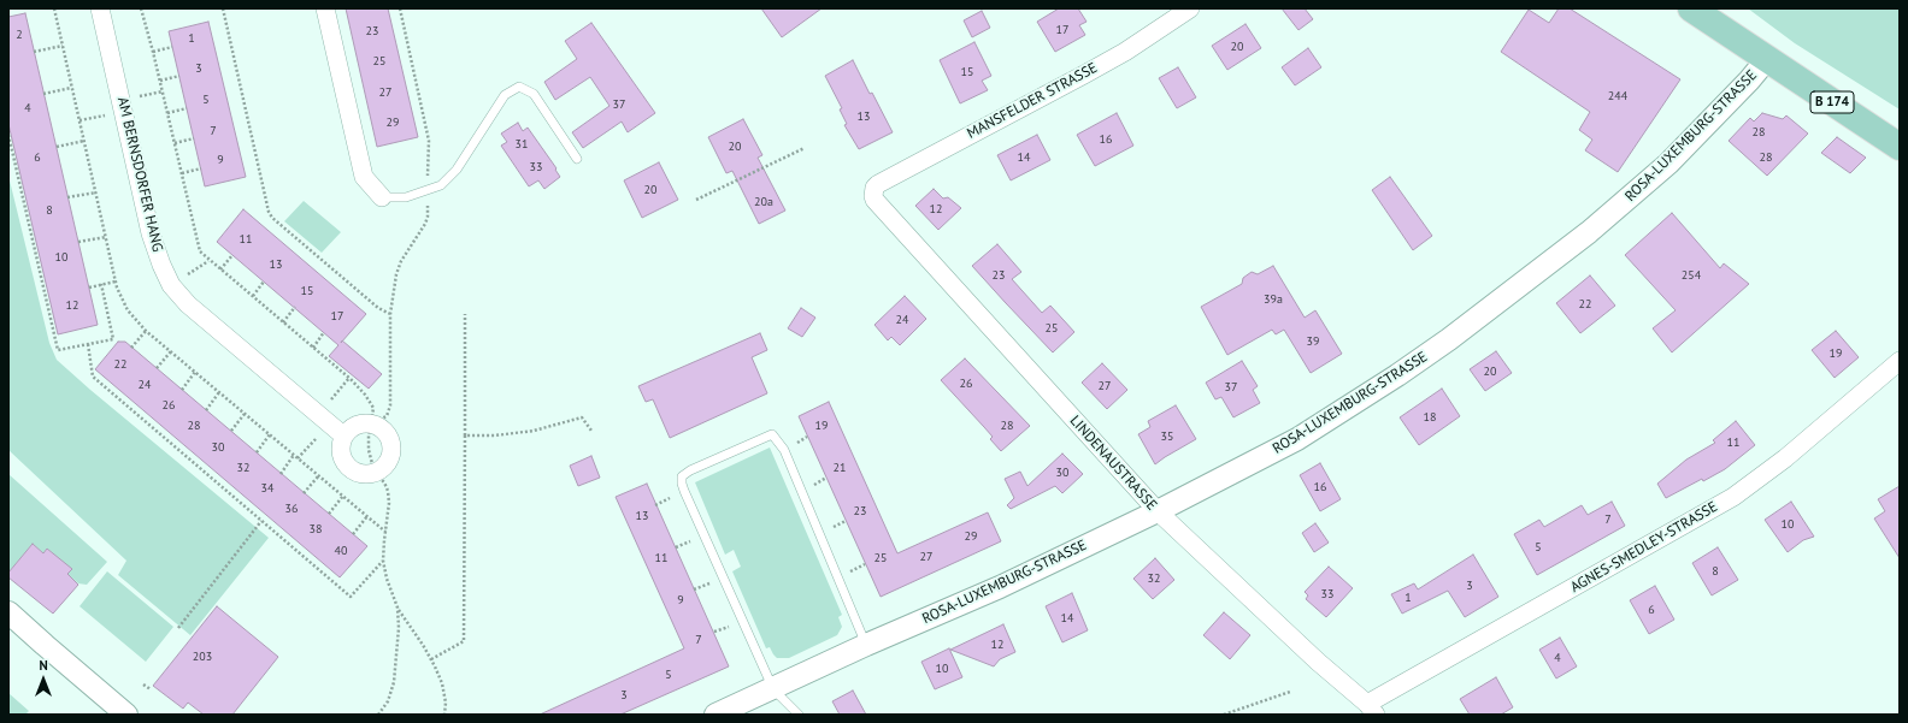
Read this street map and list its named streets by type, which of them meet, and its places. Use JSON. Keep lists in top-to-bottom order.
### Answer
{
  "streets": {
    "main road": ["B 174"],
    "street": [
      "MANSFELDER STRASSE",
      "ROSA-LUXEMBURG-STRASSE",
      "AM BERNSDORFER HANG",
      "LINDENAUSTRASSE",
      "AGNES-SMEDLEY-STRASSE"
    ]
  },
  "crossings": [
    ["MANSFELDER STRASSE", "LINDENAUSTRASSE"],
    ["B 174", "ROSA-LUXEMBURG-STRASSE"],
    ["ROSA-LUXEMBURG-STRASSE", "LINDENAUSTRASSE"],
    ["LINDENAUSTRASSE", "AGNES-SMEDLEY-STRASSE"]
  ],
  "house_numbers": [
    "17",
    "23",
    "2",
    "1",
    "20",
    "25",
    "3",
    "15",
    "27",
    "244",
    "5",
    "37",
    "4",
    "13",
    "29",
    "7",
    "28",
    "16",
    "31",
    "20",
    "6",
    "14",
    "28",
    "9",
    "33",
    "20",
    "20a",
    "12",
    "8",
    "11",
    "10",
    "13",
    "23",
    "254",
    "15",
    "39a",
    "22",
    "12",
    "17",
    "24",
    "25",
    "39",
    "19",
    "22",
    "20",
    "26",
    "24",
    "27",
    "37",
    "26",
    "18",
    "28",
    "19",
    "28",
    "35",
    "11",
    "30",
    "32",
    "21",
    "30",
    "16",
    "34",
    "36",
    "23",
    "13",
    "7",
    "10",
    "38",
    "29",
    "5",
    "40",
    "27",
    "11",
    "25",
    "8",
    "32",
    "3",
    "33",
    "1",
    "9",
    "6",
    "14",
    "7",
    "12",
    "203",
    "4",
    "10",
    "5",
    "3"
  ],
  "north": "top"
}
